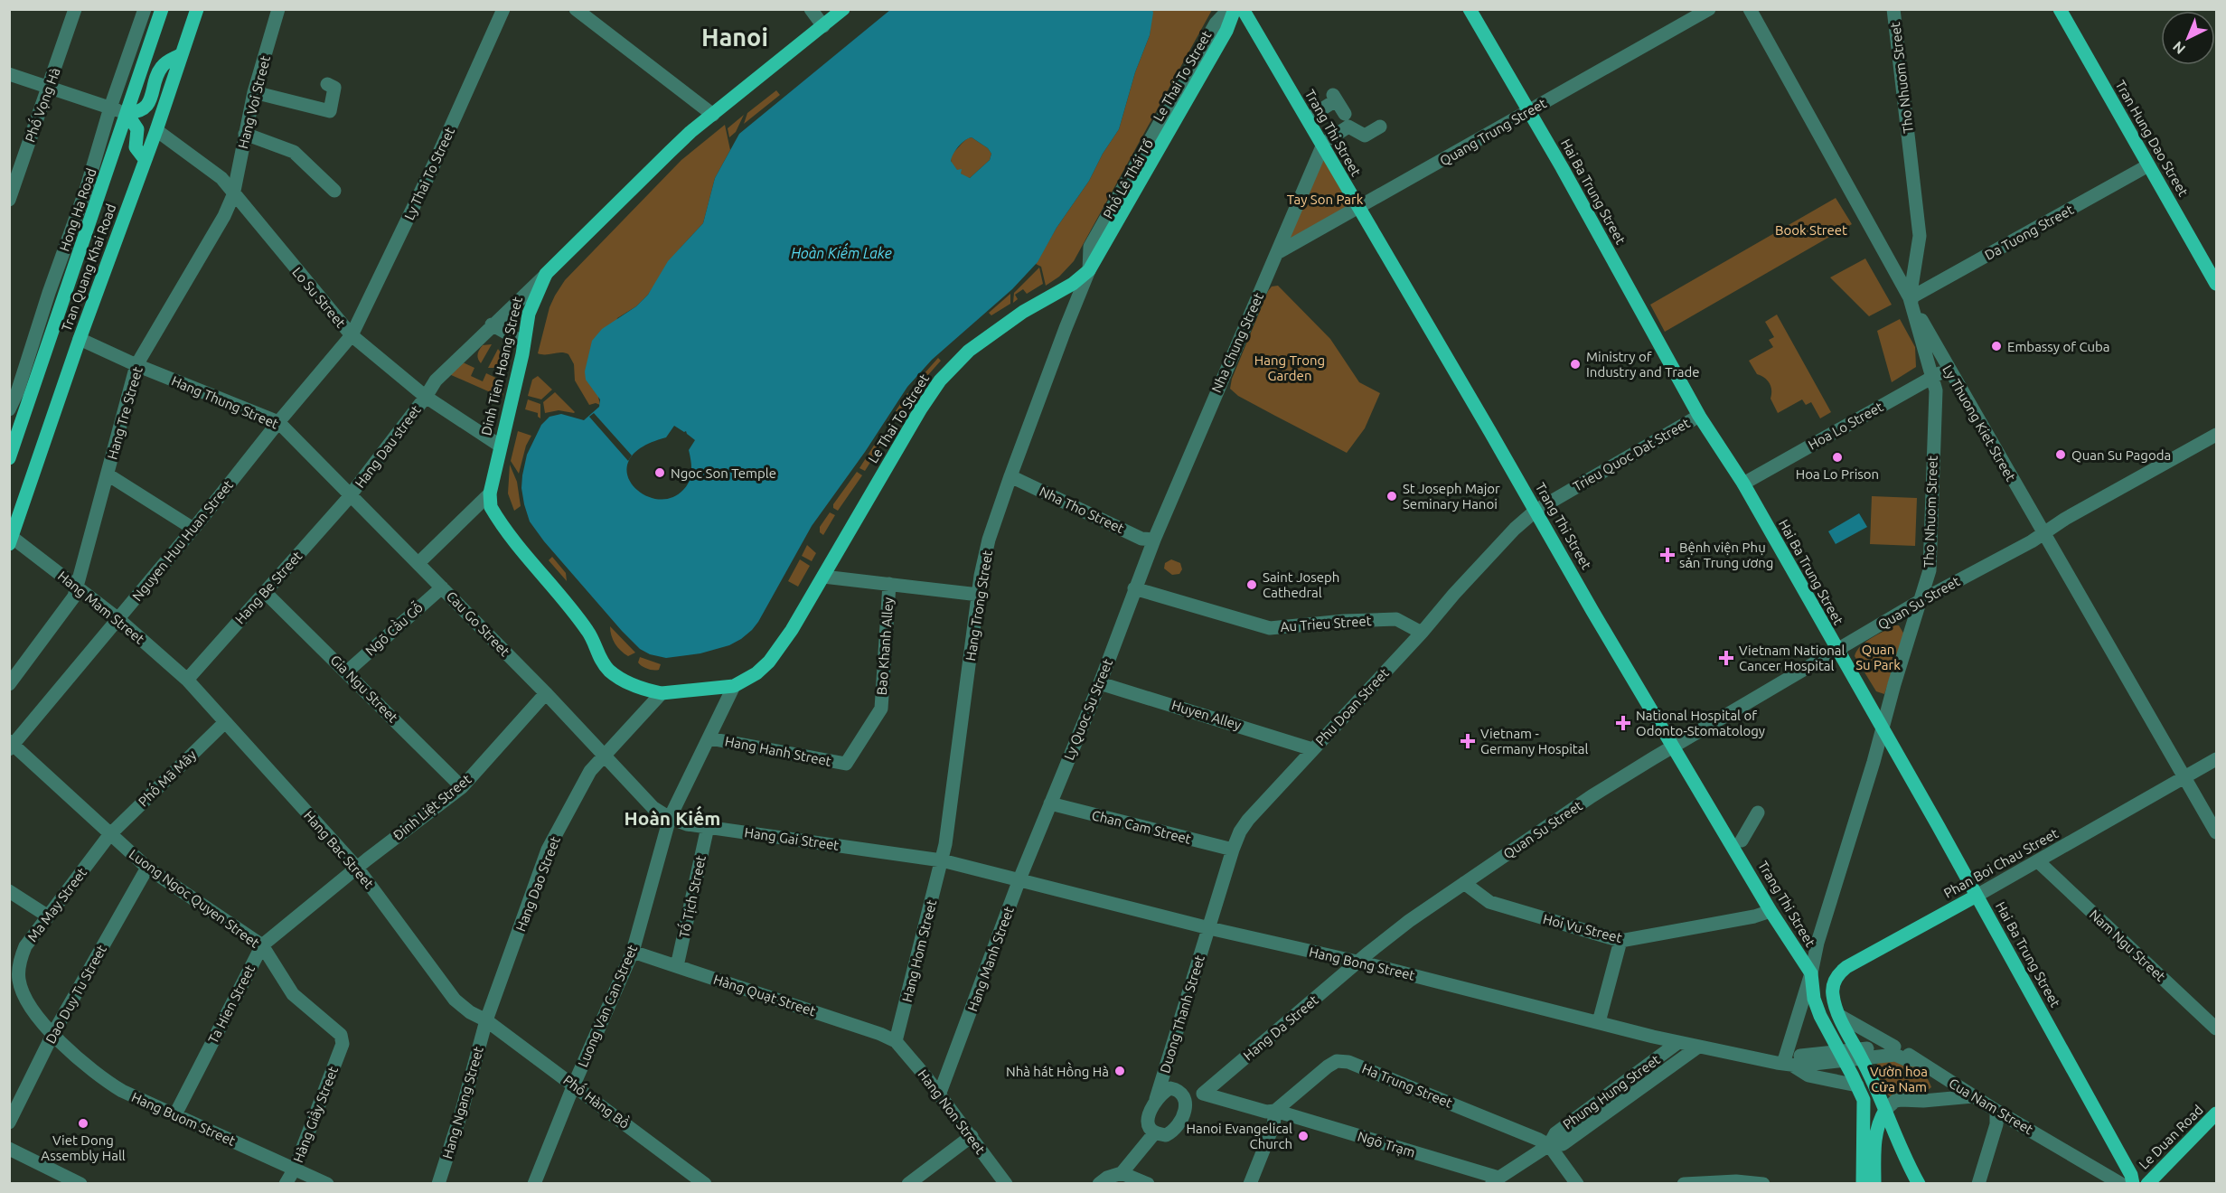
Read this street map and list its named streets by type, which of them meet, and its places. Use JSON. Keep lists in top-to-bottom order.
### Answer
{
  "streets": {
    "main road": [
      "Le Thai To Street",
      "Trang Thi Street",
      "Tran Hung Dao Street",
      "Hai Ba Trung Street",
      "Tran Quang Khai Road",
      "Dinh Tien Hoang Street",
      "Phan Boi Chau Street",
      "Le Duan Road"
    ],
    "street": [
      "Tho Nhuom Street",
      "Hang Voi Street",
      "Phố Vọng Hà",
      "Quang Trung Street",
      "Ly Thai To Street",
      "Phố Lê Thái Tổ",
      "Hong Ha Road",
      "Da Tuong Street",
      "Lo Su Street",
      "Nha Chung Street",
      "Hang Thung Street",
      "Hang Tre Street",
      "Ly Thuong Kiet Street",
      "Hoa Lo Street",
      "Hang Dau street",
      "Trieu Quoc Dat Street",
      "Nha Tho Street",
      "Nguyen Huu Huan Street",
      "Hang Be Street",
      "Quan Su Street",
      "Hang Trong Street",
      "Hang Mam Street",
      "Cau Go Street",
      "Au Trieu Street",
      "Ngõ Cầu Gỗ",
      "Bao Khanh Alley",
      "Gia Ngu Street",
      "Phu Doan Street",
      "Ly Quoc Su Street",
      "Huyen Alley",
      "Hang Hanh Street",
      "Phố Mã Mây",
      "Đinh Liệt Street",
      "Chan Cam Street",
      "Hang Gai Street",
      "Hang Bac Street",
      "Hang Dao Street",
      "Tố Tịch Street",
      "Luong Ngoc Quyen Street",
      "Ma May Street",
      "Hoi Vu Street",
      "Nam Ngu Street",
      "Hang Hom Street",
      "Hang Manh Street",
      "Hang Bong Street",
      "Dao Duy Tu Street",
      "Hàng Quạt Street",
      "Ta Hien Street",
      "Luong Van Can Street",
      "Duong Thanh Street",
      "Hang Da Street",
      "Ha Trung Street",
      "Phung Hung Street",
      "Phố Hàng Bồ",
      "Hang Ngang Street",
      "Cua Nam Street",
      "Hang Non Street",
      "Hàng Giầy Street",
      "Hang Buom Street",
      "Ngõ Trạm"
    ]
  },
  "crossings": [
    ["Le Thai To Street", "Phố Lê Thái Tổ"],
    ["Le Thai To Street", "Hang Trong Street"],
    ["Le Thai To Street", "Luong Van Can Street"],
    ["Tho Nhuom Street", "Trang Thi Street"],
    ["Tho Nhuom Street", "Hai Ba Trung Street"],
    ["Tho Nhuom Street", "Da Tuong Street"],
    ["Tho Nhuom Street", "Ly Thuong Kiet Street"],
    ["Tho Nhuom Street", "Hoa Lo Street"],
    ["Tho Nhuom Street", "Quan Su Street"],
    ["Tho Nhuom Street", "Hang Bong Street"],
    ["Hang Voi Street", "Lo Su Street"],
    ["Hang Voi Street", "Hang Tre Street"],
    ["Quang Trung Street", "Trang Thi Street"],
    ["Quang Trung Street", "Hai Ba Trung Street"],
    ["Quang Trung Street", "Nha Chung Street"],
    ["Trang Thi Street", "Nha Chung Street"],
    ["Trang Thi Street", "Trieu Quoc Dat Street"],
    ["Trang Thi Street", "Quan Su Street"],
    ["Trang Thi Street", "Phu Doan Street"],
    ["Trang Thi Street", "Hoi Vu Street"],
    ["Trang Thi Street", "Hang Bong Street"],
    ["Tran Hung Dao Street", "Da Tuong Street"],
    ["Ly Thai To Street", "Lo Su Street"],
    ["Ly Thai To Street", "Nguyen Huu Huan Street"],
    ["Phố Lê Thái Tổ", "Hang Trong Street"],
    ["Hai Ba Trung Street", "Hoa Lo Street"],
    ["Hai Ba Trung Street", "Trieu Quoc Dat Street"],
    ["Hai Ba Trung Street", "Quan Su Street"],
    ["Hai Ba Trung Street", "Phan Boi Chau Street"],
    ["Da Tuong Street", "Ly Thuong Kiet Street"],
    ["Tran Quang Khai Road", "Lo Su Street"],
    ["Tran Quang Khai Road", "Hang Thung Street"],
    ["Tran Quang Khai Road", "Hang Mam Street"],
    ["Lo Su Street", "Dinh Tien Hoang Street"],
    ["Lo Su Street", "Hang Tre Street"],
    ["Lo Su Street", "Hang Dau street"],
    ["Lo Su Street", "Nguyen Huu Huan Street"],
    ["Nha Chung Street", "Nha Tho Street"],
    ["Nha Chung Street", "Ly Quoc Su Street"],
    ["Dinh Tien Hoang Street", "Hang Dau street"],
    ["Hang Thung Street", "Hang Tre Street"],
    ["Hang Thung Street", "Hang Dau street"],
    ["Hang Thung Street", "Nguyen Huu Huan Street"],
    ["Hang Thung Street", "Hang Be Street"],
    ["Hang Thung Street", "Cau Go Street"],
    ["Hang Tre Street", "Hang Mam Street"],
    ["Ly Thuong Kiet Street", "Hoa Lo Street"],
    ["Ly Thuong Kiet Street", "Quan Su Street"],
    ["Ly Thuong Kiet Street", "Phan Boi Chau Street"],
    ["Hang Dau street", "Hang Be Street"],
    ["Hang Dau street", "Cau Go Street"],
    ["Trieu Quoc Dat Street", "Phu Doan Street"],
    ["Nha Tho Street", "Hang Trong Street"],
    ["Nha Tho Street", "Ly Quoc Su Street"],
    ["Nguyen Huu Huan Street", "Hang Mam Street"],
    ["Nguyen Huu Huan Street", "Luong Ngoc Quyen Street"],
    ["Hang Be Street", "Hang Mam Street"],
    ["Hang Be Street", "Cau Go Street"],
    ["Hang Be Street", "Gia Ngu Street"],
    ["Hang Be Street", "Hang Bac Street"],
    ["Quan Su Street", "Hoi Vu Street"],
    ["Quan Su Street", "Hang Bong Street"],
    ["Quan Su Street", "Hang Da Street"],
    ["Hang Trong Street", "Hang Gai Street"],
    ["Hang Trong Street", "Hang Hom Street"],
    ["Hang Trong Street", "Hang Bong Street"],
    ["Hang Mam Street", "Hang Bac Street"],
    ["Cau Go Street", "Ngõ Cầu Gỗ"],
    ["Cau Go Street", "Đinh Liệt Street"],
    ["Cau Go Street", "Hang Gai Street"],
    ["Cau Go Street", "Hang Dao Street"],
    ["Au Trieu Street", "Phu Doan Street"],
    ["Au Trieu Street", "Ly Quoc Su Street"],
    ["Ngõ Cầu Gỗ", "Gia Ngu Street"],
    ["Bao Khanh Alley", "Hang Hanh Street"],
    ["Gia Ngu Street", "Đinh Liệt Street"],
    ["Phu Doan Street", "Huyen Alley"],
    ["Phu Doan Street", "Chan Cam Street"],
    ["Phu Doan Street", "Hang Bong Street"],
    ["Phu Doan Street", "Duong Thanh Street"],
    ["Ly Quoc Su Street", "Huyen Alley"],
    ["Ly Quoc Su Street", "Chan Cam Street"],
    ["Ly Quoc Su Street", "Hang Manh Street"],
    ["Ly Quoc Su Street", "Hang Bong Street"],
    ["Hang Hanh Street", "Luong Van Can Street"],
    ["Phố Mã Mây", "Hang Bac Street"],
    ["Phố Mã Mây", "Luong Ngoc Quyen Street"],
    ["Phố Mã Mây", "Ma May Street"],
    ["Đinh Liệt Street", "Hang Bac Street"],
    ["Đinh Liệt Street", "Ta Hien Street"],
    ["Hang Gai Street", "Hang Dao Street"],
    ["Hang Gai Street", "Tố Tịch Street"],
    ["Hang Gai Street", "Hang Hom Street"],
    ["Hang Gai Street", "Hang Bong Street"],
    ["Hang Gai Street", "Luong Van Can Street"],
    ["Hang Bac Street", "Hang Dao Street"],
    ["Hang Bac Street", "Ta Hien Street"],
    ["Hang Bac Street", "Phố Hàng Bồ"],
    ["Hang Bac Street", "Hang Ngang Street"],
    ["Phan Boi Chau Street", "Nam Ngu Street"],
    ["Phan Boi Chau Street", "Hang Bong Street"],
    ["Phan Boi Chau Street", "Cua Nam Street"],
    ["Hang Dao Street", "Phố Hàng Bồ"],
    ["Hang Dao Street", "Hang Ngang Street"],
    ["Tố Tịch Street", "Hàng Quạt Street"],
    ["Luong Ngoc Quyen Street", "Ma May Street"],
    ["Luong Ngoc Quyen Street", "Dao Duy Tu Street"],
    ["Luong Ngoc Quyen Street", "Ta Hien Street"],
    ["Luong Ngoc Quyen Street", "Hàng Giầy Street"],
    ["Ma May Street", "Dao Duy Tu Street"],
    ["Ma May Street", "Hang Buom Street"],
    ["Hang Hom Street", "Hang Bong Street"],
    ["Hang Hom Street", "Hàng Quạt Street"],
    ["Hang Hom Street", "Hang Non Street"],
    ["Hang Manh Street", "Hang Bong Street"],
    ["Hang Manh Street", "Hang Non Street"],
    ["Hang Bong Street", "Duong Thanh Street"],
    ["Hang Bong Street", "Hang Da Street"],
    ["Hang Bong Street", "Phung Hung Street"],
    ["Dao Duy Tu Street", "Hang Buom Street"],
    ["Hàng Quạt Street", "Luong Van Can Street"],
    ["Hàng Quạt Street", "Hang Non Street"],
    ["Ta Hien Street", "Hang Buom Street"],
    ["Luong Van Can Street", "Phố Hàng Bồ"],
    ["Hang Da Street", "Ngõ Trạm"],
    ["Ha Trung Street", "Phung Hung Street"],
    ["Ha Trung Street", "Ngõ Trạm"],
    ["Phung Hung Street", "Ngõ Trạm"],
    ["Phố Hàng Bồ", "Hang Ngang Street"],
    ["Hàng Giầy Street", "Hang Buom Street"]
  ],
  "districts": ["Hanoi", "Hoàn Kiếm"],
  "water": ["Hoàn Kiếm Lake"],
  "parks": [
    "Tay Son Park",
    "Book Street",
    "Hang Trong Garden",
    "Quan Su Park",
    "Vườn hoa Cửa Nam"
  ],
  "places": {
    "other": [
      "Embassy of Cuba",
      "Ministry of Industry and Trade",
      "Quan Su Pagoda",
      "Hoa Lo Prison",
      "Ngoc Son Temple",
      "St Joseph Major Seminary Hanoi",
      "Saint Joseph Cathedral",
      "Nhà hát Hồng Hà",
      "Viet Dong Assembly Hall",
      "Hanoi Evangelical Church"
    ],
    "health": [
      "Bệnh viện Phụ sản Trung ương",
      "Vietnam National Cancer Hospital",
      "National Hospital of Odonto-Stomatology",
      "Vietnam - Germany Hospital"
    ]
  },
  "north": "bottom left"
}
